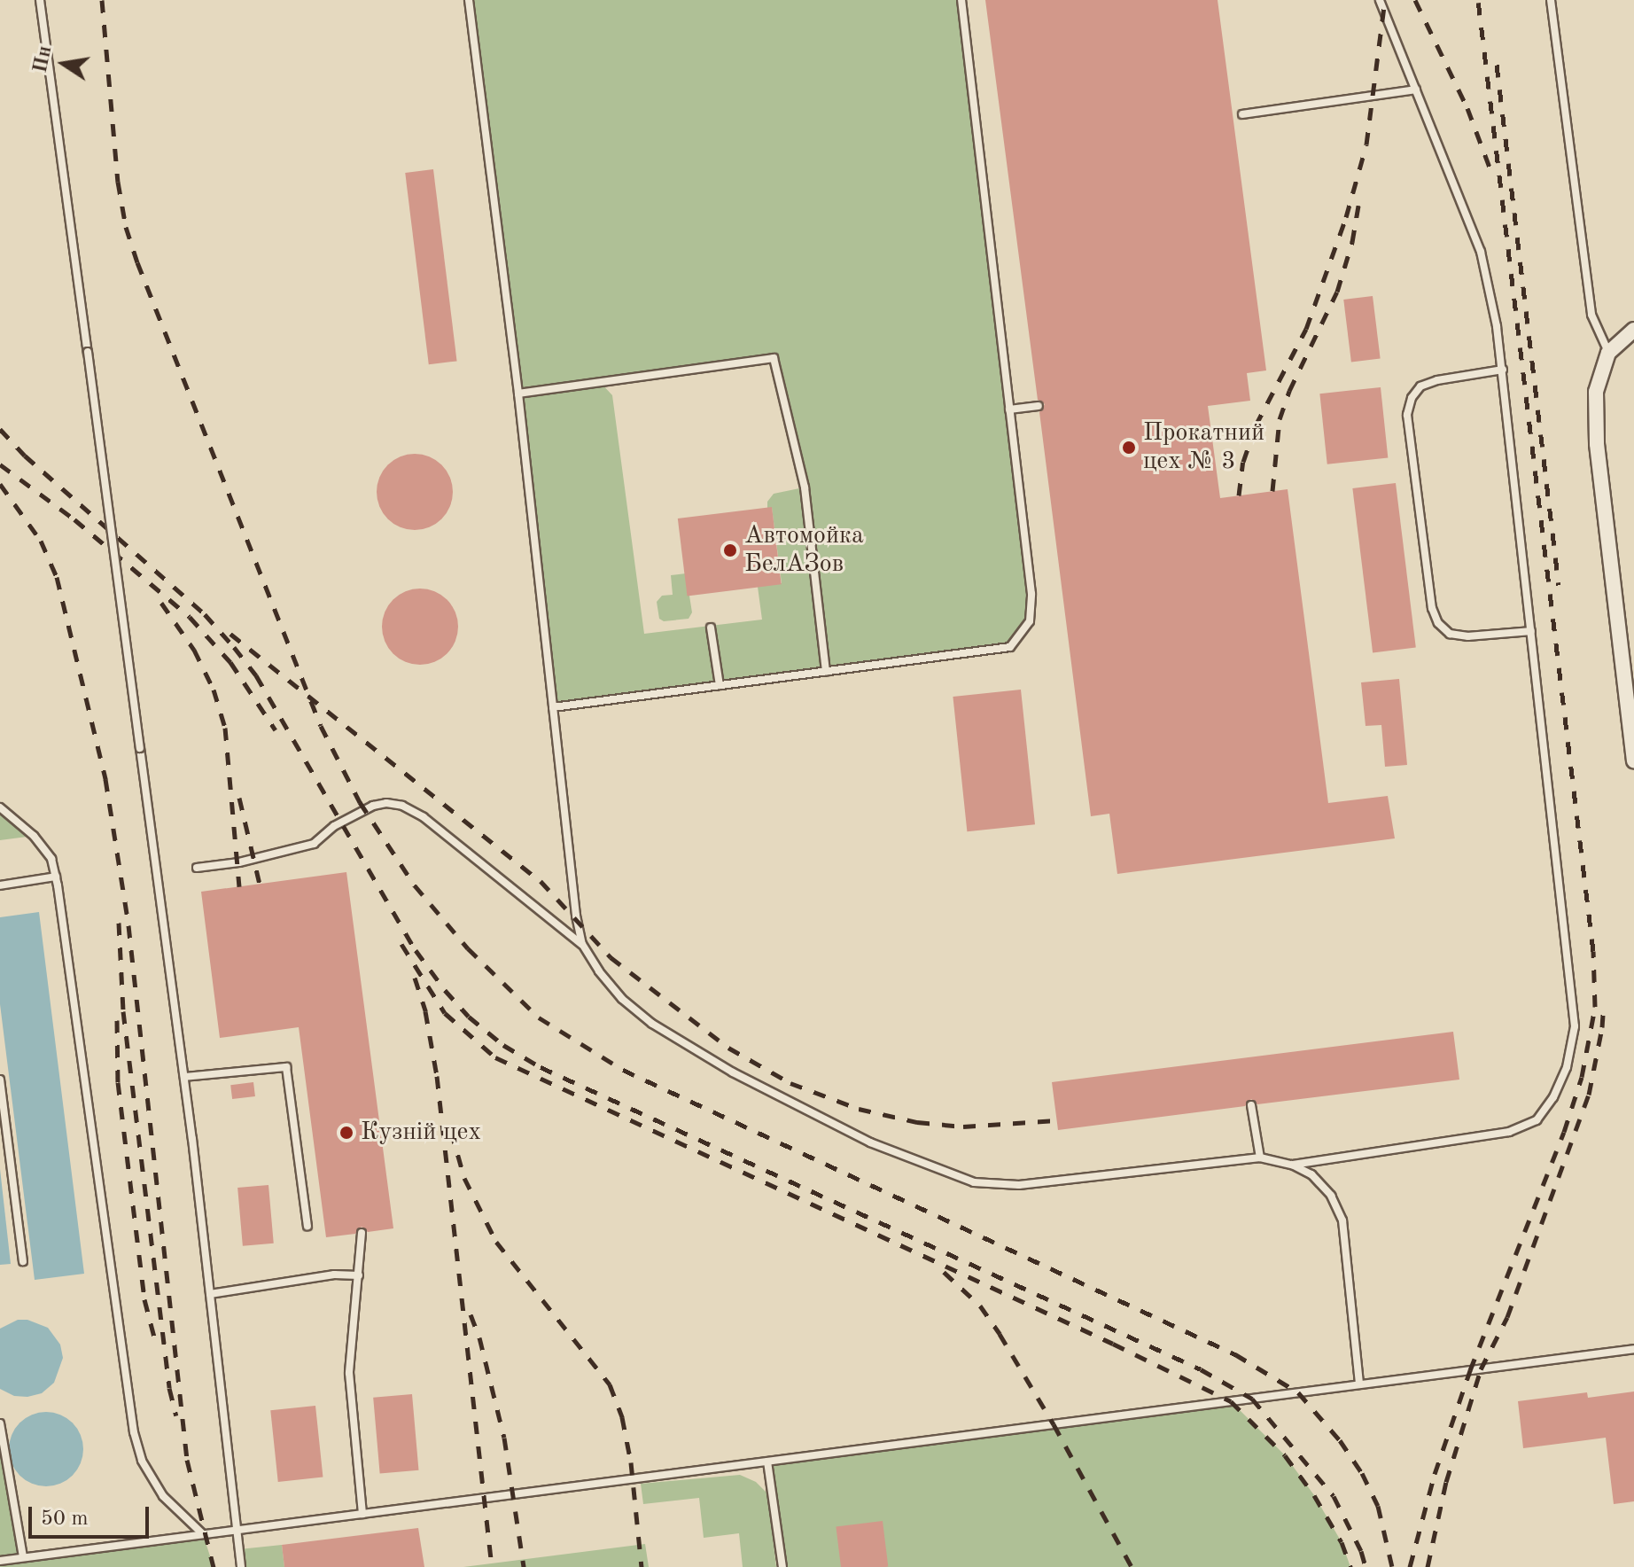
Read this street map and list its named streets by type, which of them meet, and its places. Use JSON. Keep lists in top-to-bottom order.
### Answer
{
  "places": ["Прокатний цех № 3", "Автомойка БелАЗов", "Кузній цех"],
  "scale_bar": "50 m",
  "north": "left"
}
